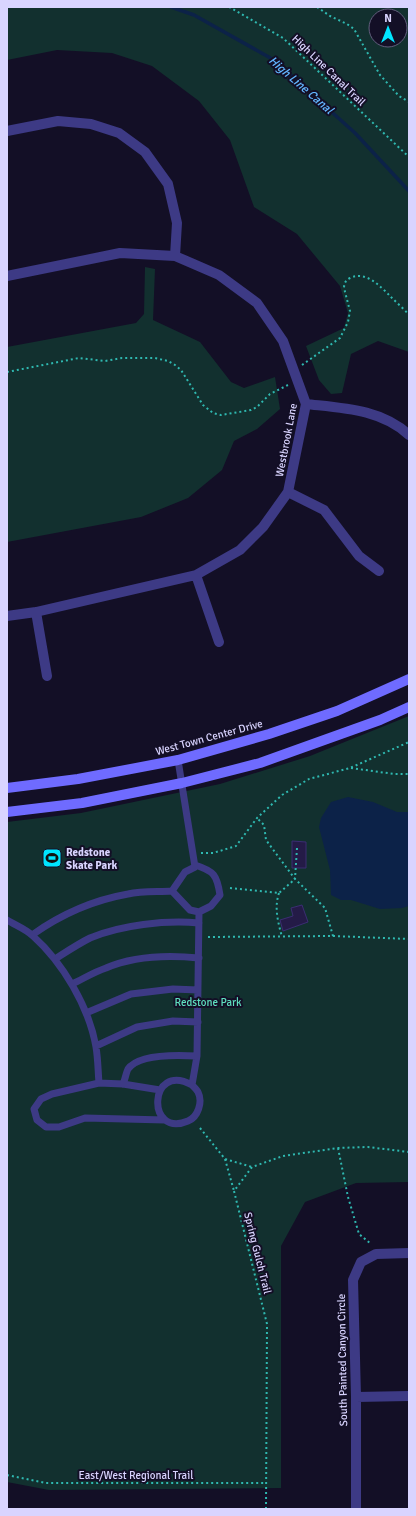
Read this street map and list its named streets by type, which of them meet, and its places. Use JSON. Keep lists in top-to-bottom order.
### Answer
{
  "streets": {
    "street": ["Westbrook Lane", "West Town Center Drive", "South Painted Canyon Circle"],
    "path": ["High Line Canal Trail", "Spring Gulch Trail", "East/West Regional Trail"]
  },
  "crossings": [
    ["Spring Gulch Trail", "East/West Regional Trail"]
  ],
  "water": ["High Line Canal"],
  "parks": ["Redstone Park"],
  "places": {
    "sports": ["Redstone Skate Park"]
  },
  "north": "top"
}
